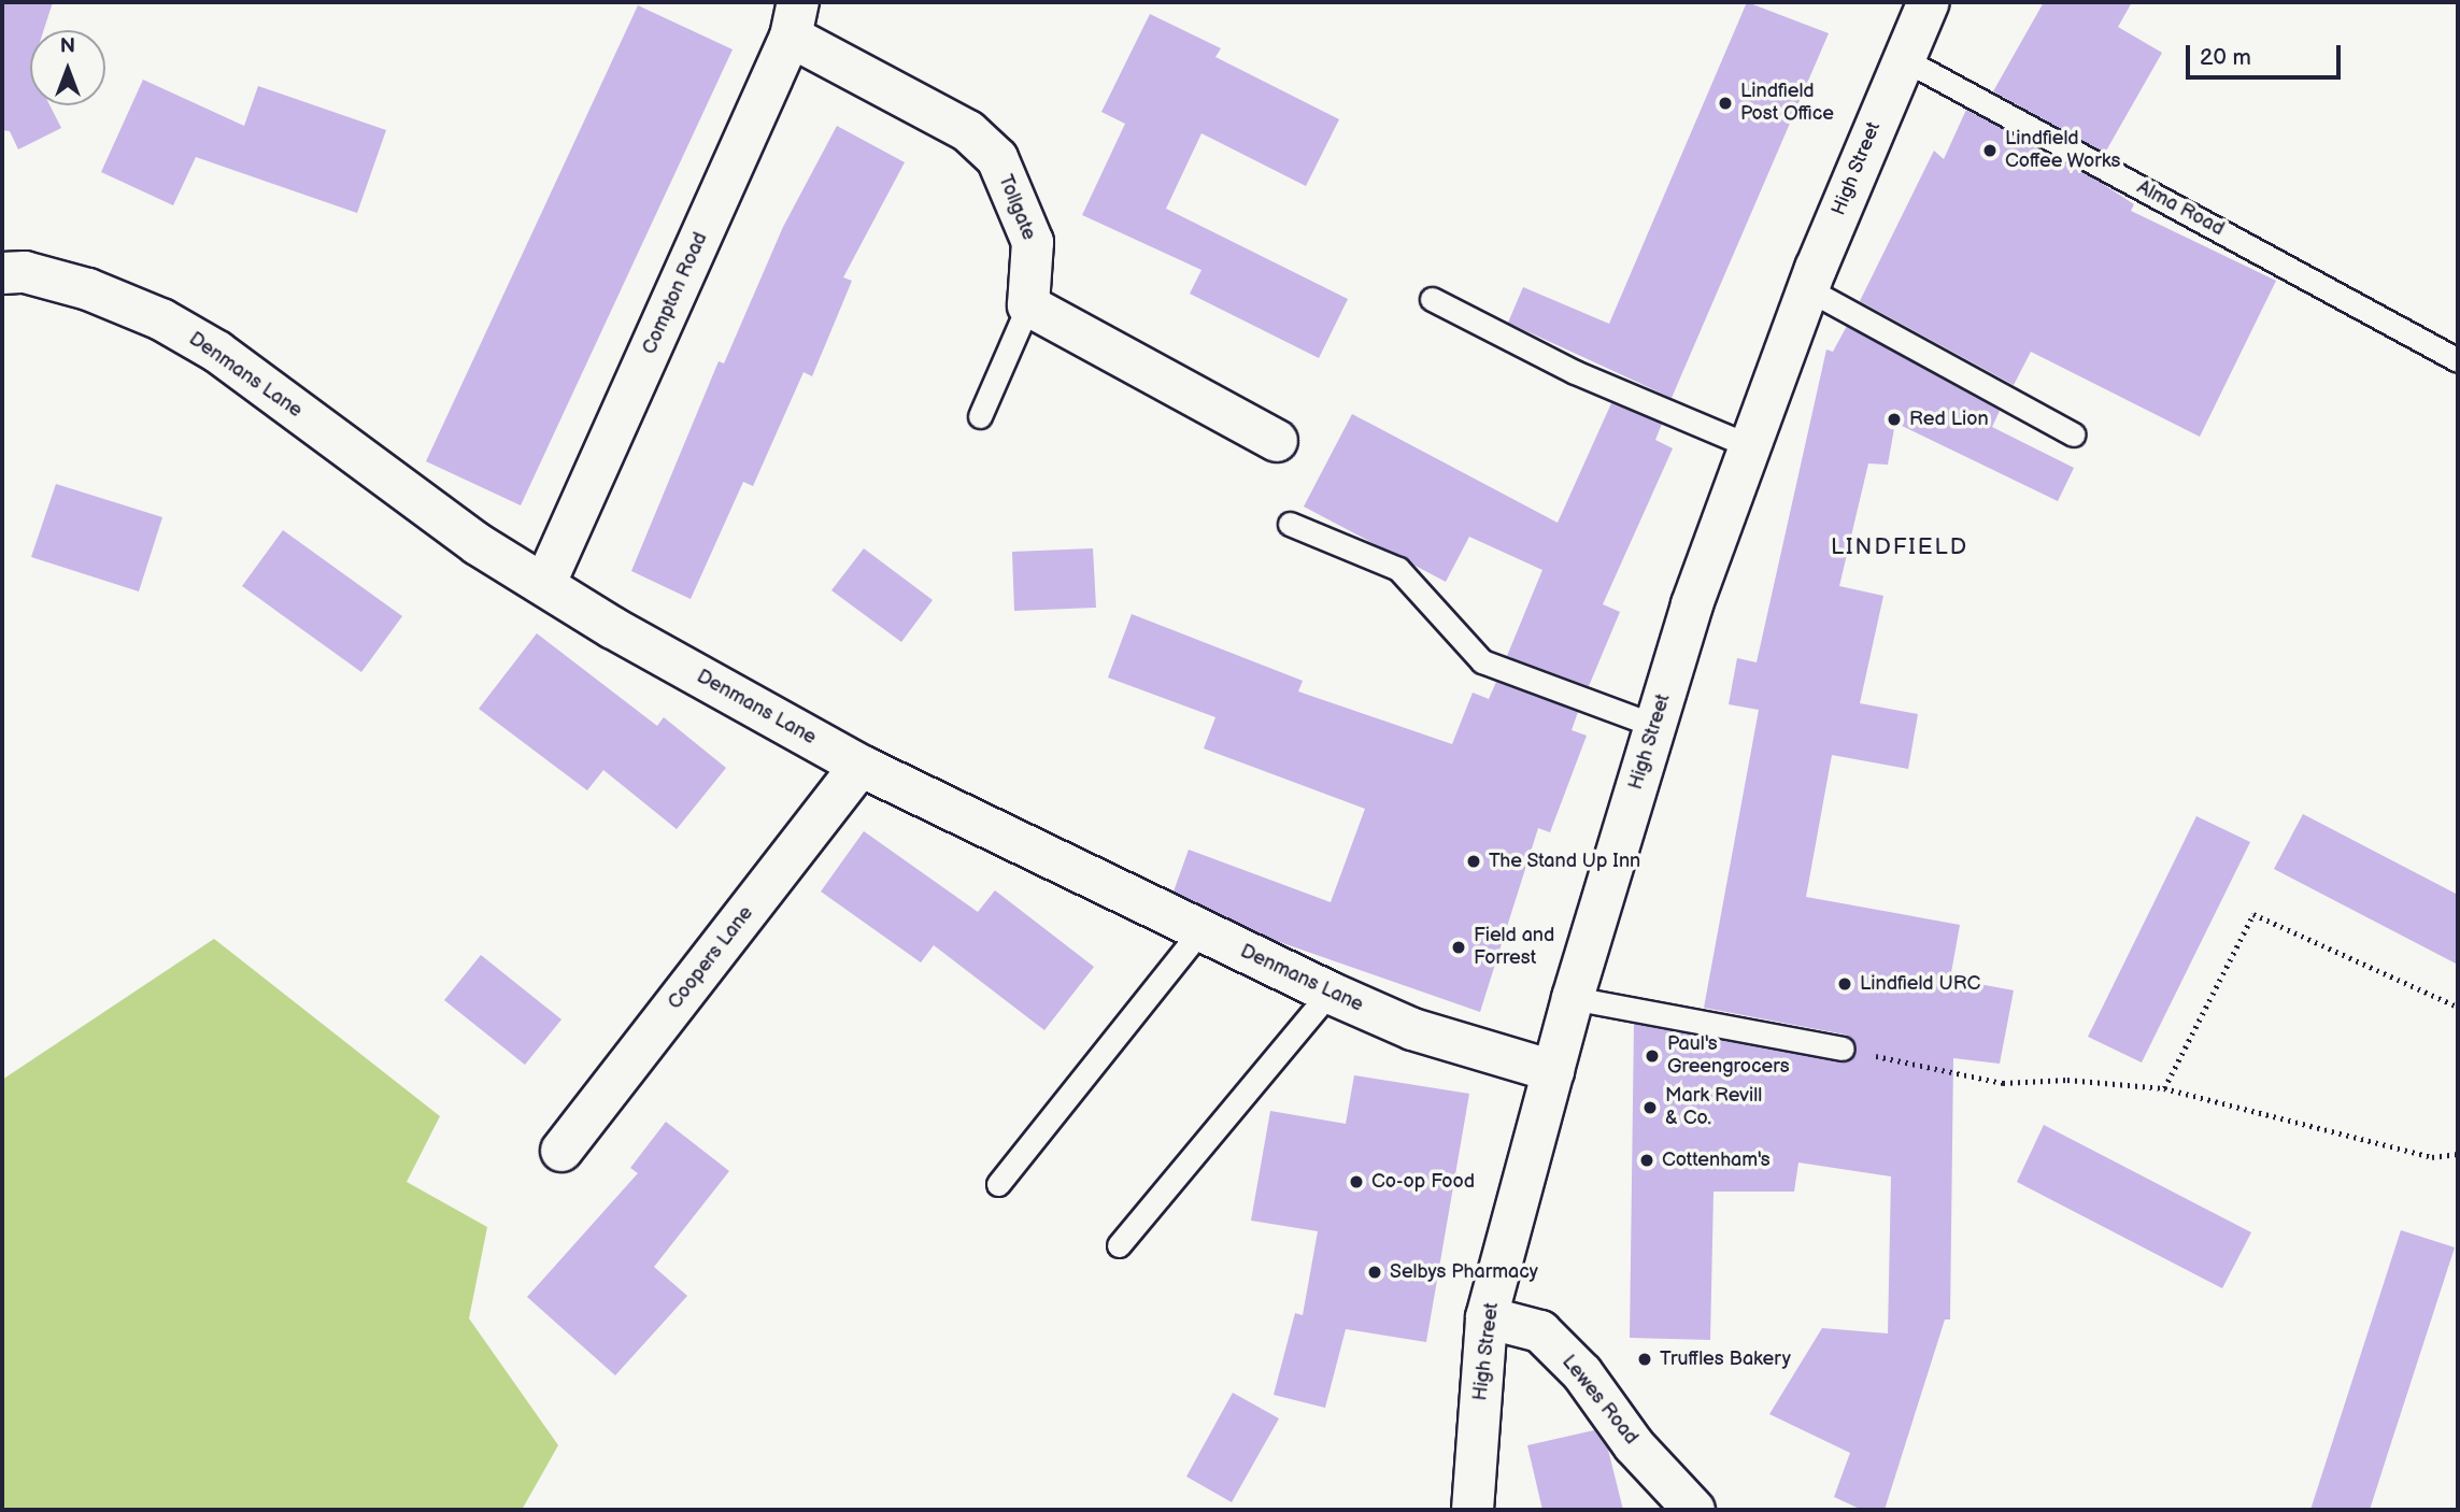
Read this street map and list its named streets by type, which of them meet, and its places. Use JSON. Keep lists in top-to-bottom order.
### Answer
{
  "streets": {
    "street": [
      "High Street",
      "Tollgate",
      "Compton Road",
      "Denmans Lane",
      "Coopers Lane",
      "Lewes Road"
    ],
    "lane": ["Alma Road"]
  },
  "crossings": [
    ["High Street", "Alma Road"],
    ["High Street", "Denmans Lane"],
    ["High Street", "Lewes Road"],
    ["Tollgate", "Compton Road"],
    ["Compton Road", "Denmans Lane"],
    ["Denmans Lane", "Coopers Lane"]
  ],
  "districts": ["LINDFIELD"],
  "places": [
    "Lindfield Post Office",
    "Lindfield Coffee Works",
    "Red Lion",
    "The Stand Up Inn",
    "Field and Forrest",
    "Lindfield URC",
    "Paul's Greengrocers",
    "Mark Revill & Co.",
    "Cottenham's",
    "Co-op Food",
    "Selbys Pharmacy",
    "Truffles Bakery"
  ],
  "scale_bar": "20 m",
  "north": "top"
}
